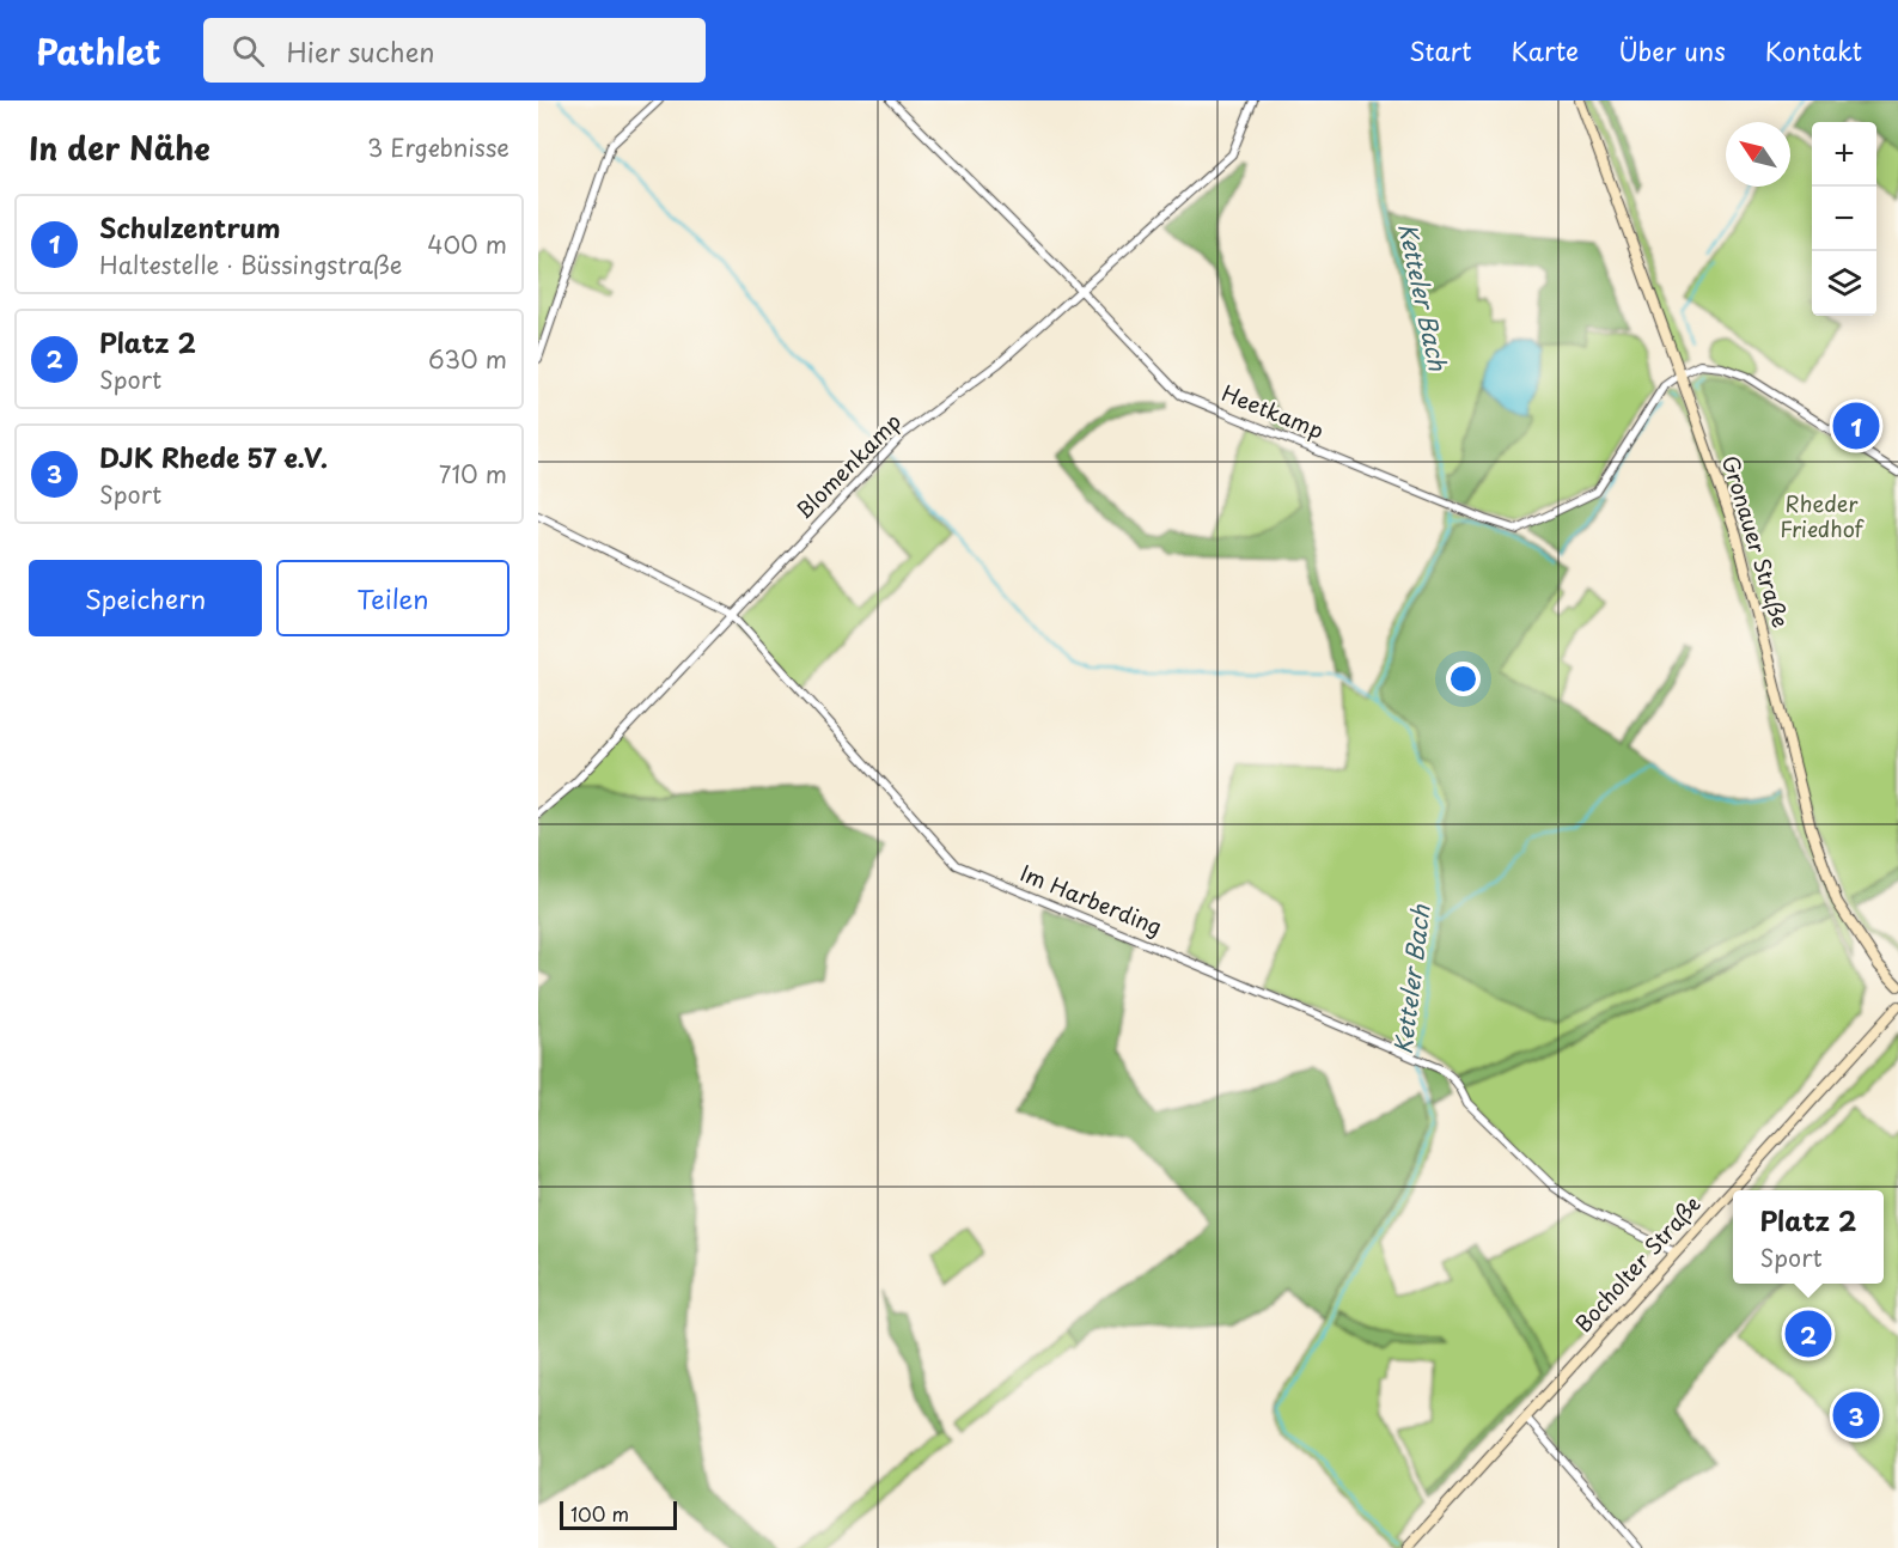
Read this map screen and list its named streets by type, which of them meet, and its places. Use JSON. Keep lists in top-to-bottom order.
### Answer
{
  "streets": {
    "main road": ["Gronauer Straße", "Bocholter Straße"],
    "street": ["Heetkamp", "Blomenkamp", "Im Harberding"]
  },
  "crossings": [
    ["Heetkamp", "Blomenkamp"],
    ["Heetkamp", "Gronauer Straße"],
    ["Blomenkamp", "Im Harberding"],
    ["Im Harberding", "Bocholter Straße"]
  ],
  "water": ["Ketteler Bach"],
  "parks": ["Rheder Friedhof"],
  "scale_bar": "100 m",
  "north": "top left",
  "page": {
    "header": "Pathlet",
    "search": "Hier suchen",
    "nav": [
      "Start",
      "Karte",
      "Über uns",
      "Kontakt"
    ],
    "heading": ["In der Nähe", "3 Ergebnisse"],
    "map_buttons": ["+", "−"],
    "list": [
      {
        "mark": "1",
        "name": "Schulzentrum",
        "note": "Haltestelle · Büssingstraße",
        "value": "400 m"
      },
      {
        "mark": "2",
        "name": "Platz 2",
        "note": "Sport",
        "value": "630 m"
      },
      {
        "mark": "3",
        "name": "DJK Rhede 57 e.V.",
        "note": "Sport",
        "value": "710 m"
      }
    ],
    "pins": ["1", "2", "3"],
    "buttons": ["Speichern", "Teilen"],
    "popup": ["Platz 2", "Sport"],
    "scale": "100 m"
  }
}
